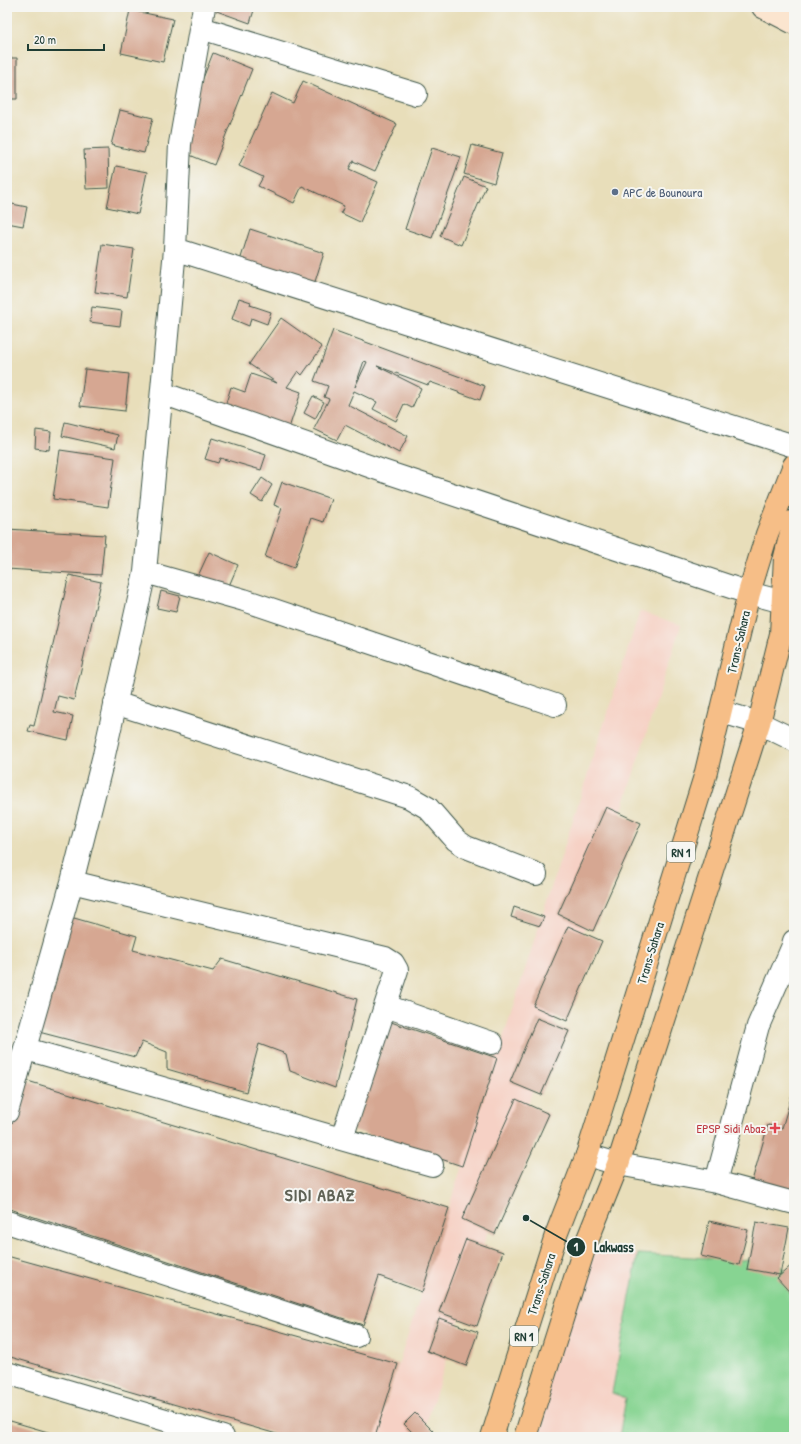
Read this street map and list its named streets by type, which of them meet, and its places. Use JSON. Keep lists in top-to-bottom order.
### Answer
{
  "streets": {
    "highway": ["Trans-Sahara", "RN 1"]
  },
  "districts": ["SIDI ABAZ"],
  "places": {
    "other": ["APC de Bounoura", "Lakwass"],
    "health": ["EPSP Sidi Abaz"]
  },
  "scale_bar": "20 m"
}
